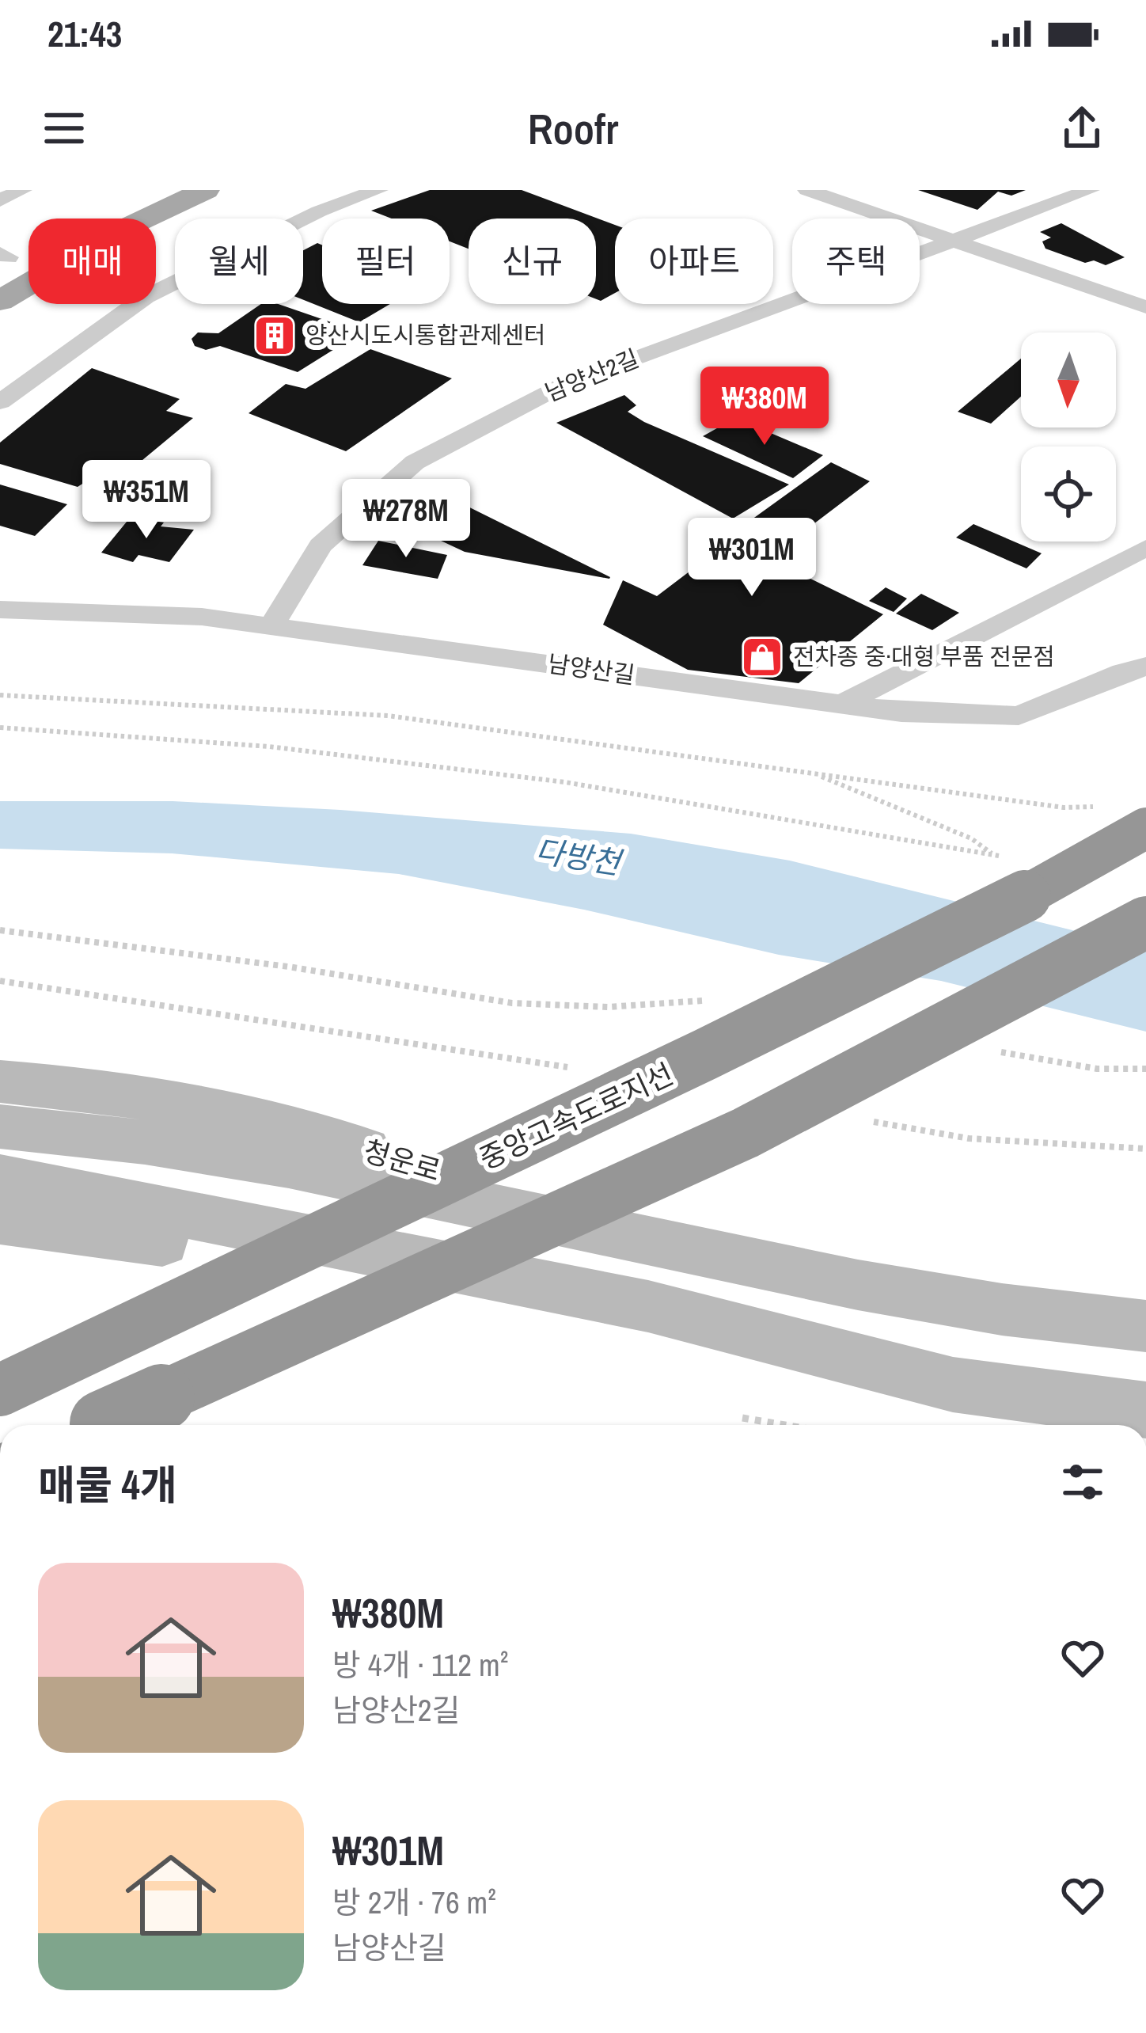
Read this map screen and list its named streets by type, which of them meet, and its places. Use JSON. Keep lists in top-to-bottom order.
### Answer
{
  "streets": {
    "highway": ["중앙고속도로지선"],
    "main road": ["청운로"],
    "street": ["남양산2길", "남양산길"]
  },
  "crossings": [
    ["남양산2길", "남양산길"]
  ],
  "water": ["다방천"],
  "places": {
    "building": ["양산시도시통합관제센터"],
    "shop": ["전차종 중·대형 부품 전문점"]
  },
  "north": "bottom",
  "page": {
    "status": "21:43",
    "header": "Roofr",
    "chip": [
      "매매",
      "월세",
      "필터",
      "신규",
      "아파트",
      "주택"
    ],
    "price": [
      "₩380M",
      "₩351M",
      "₩278M",
      "₩301M"
    ],
    "heading": "매물 4개",
    "list": [
      {
        "name": "₩380M",
        "note": "방 4개 · 112 m² · 남양산2길"
      },
      {
        "name": "₩301M",
        "note": "방 2개 · 76 m² · 남양산길"
      }
    ]
  }
}
